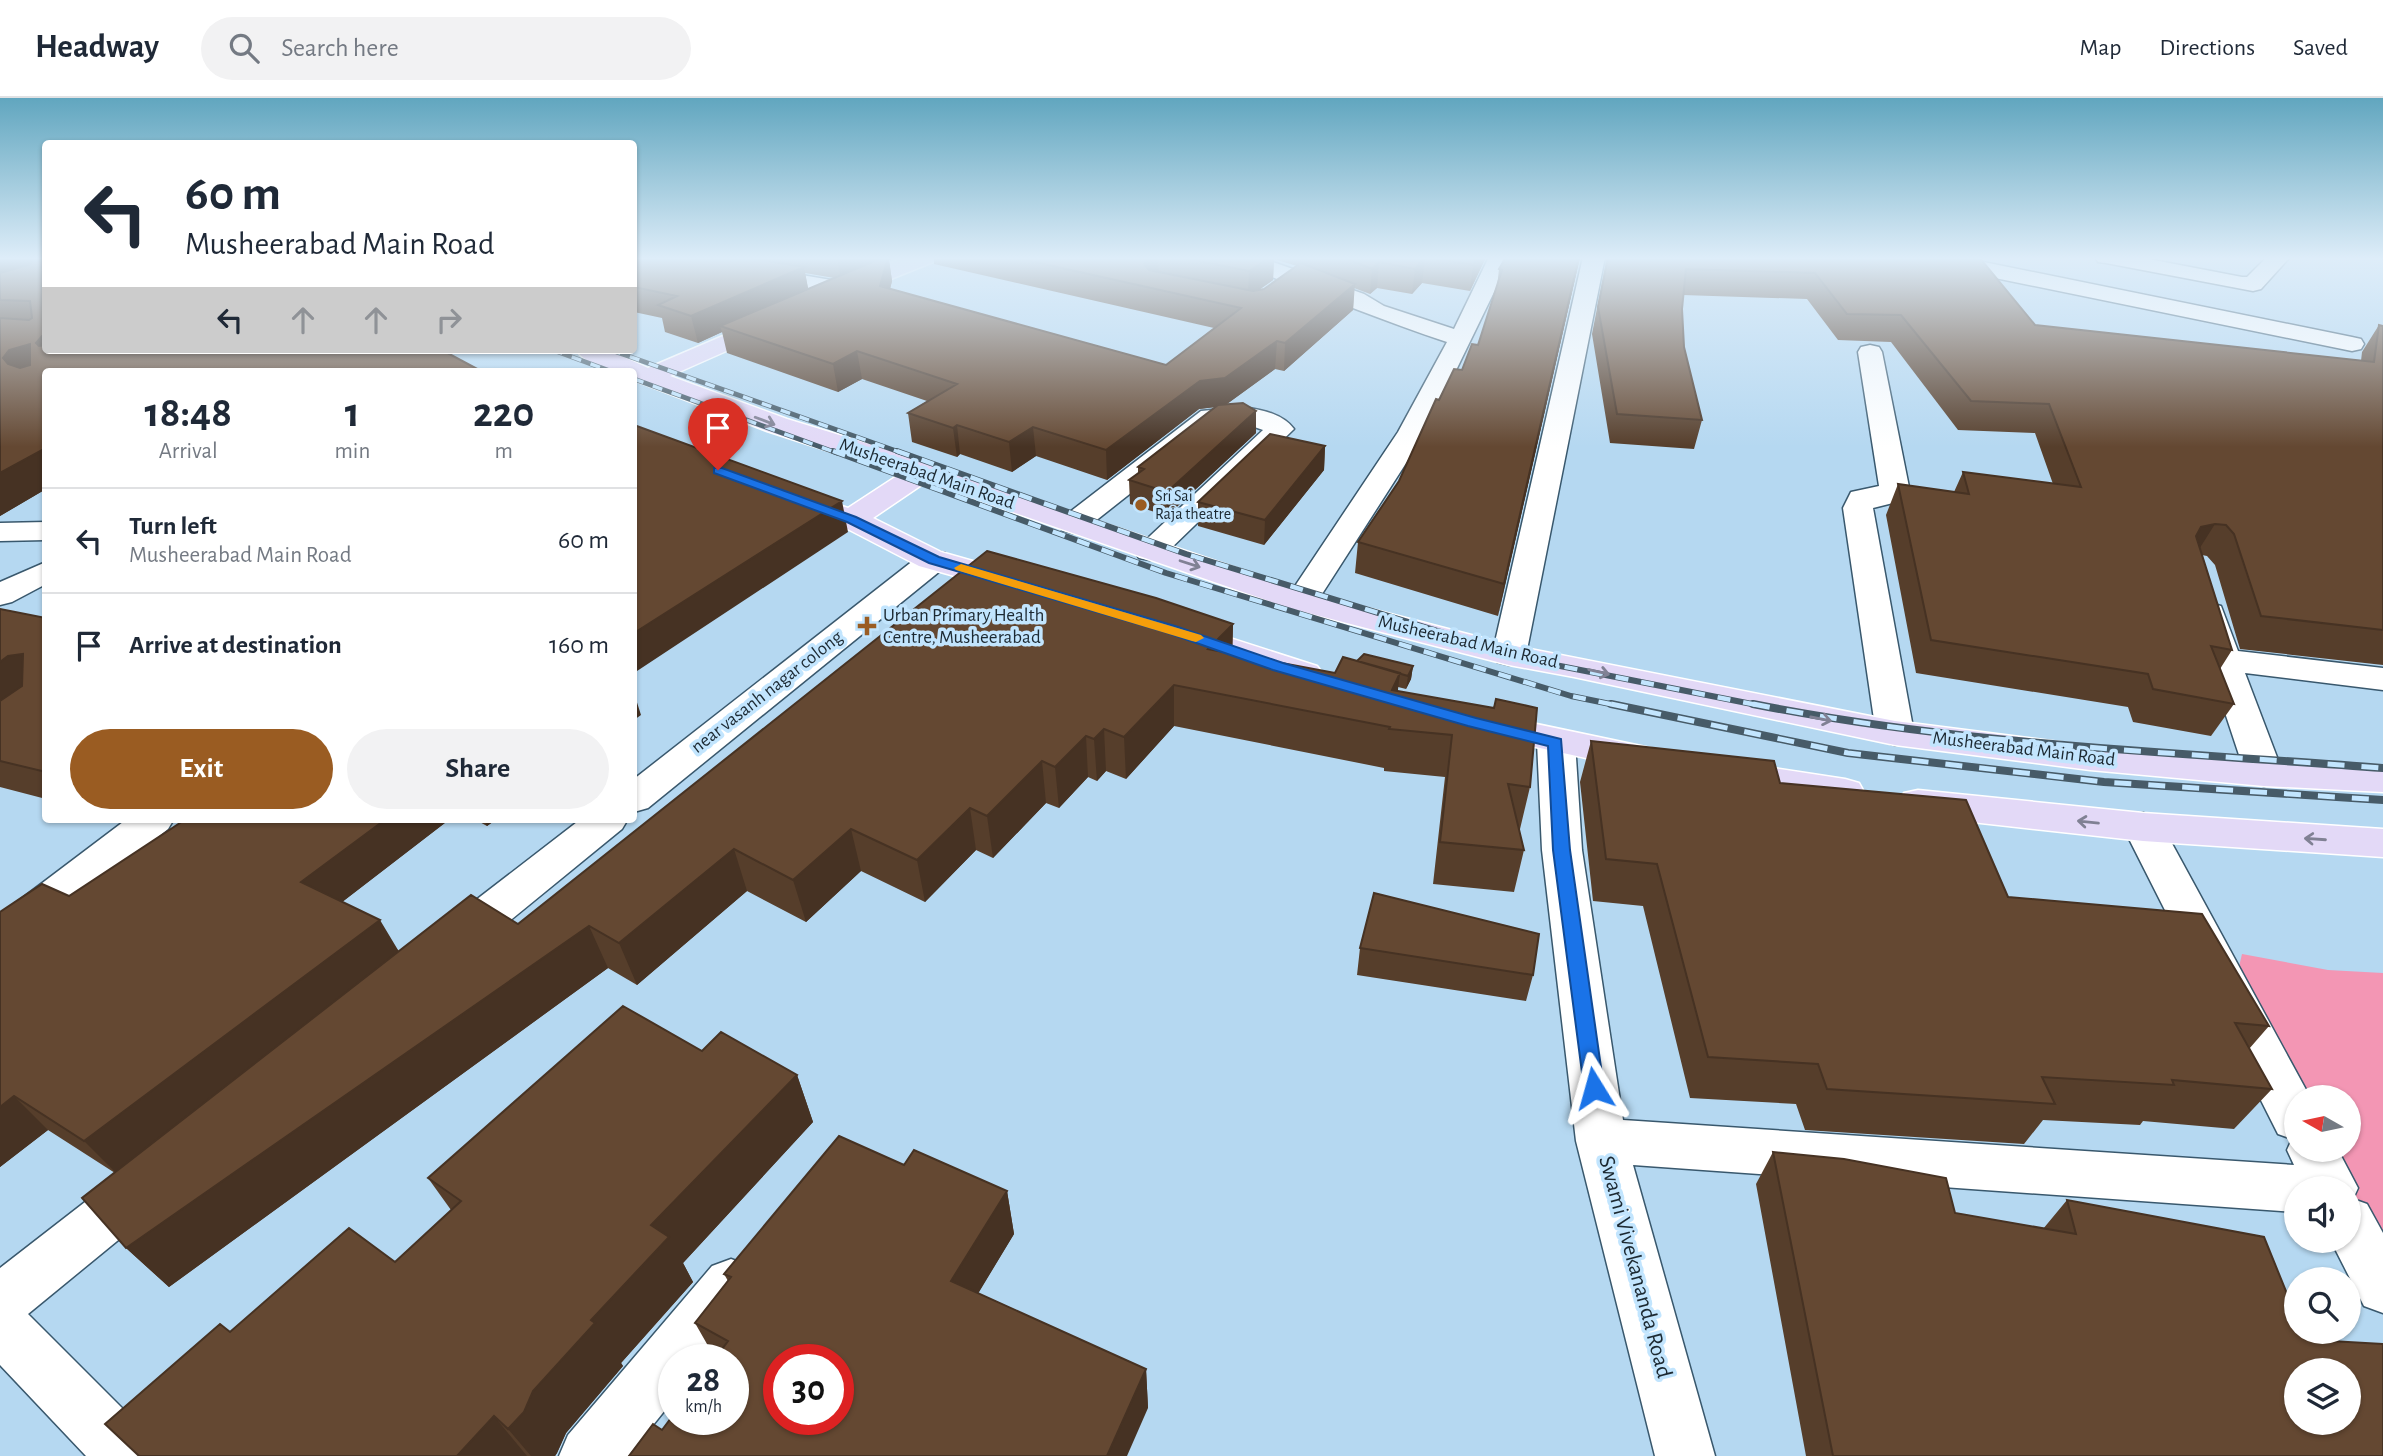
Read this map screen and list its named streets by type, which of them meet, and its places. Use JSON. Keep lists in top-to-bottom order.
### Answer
{
  "streets": {
    "main road": ["Musheerabad Main Road"],
    "street": ["near vasanh nagar colong", "Swami Vivekananda Road"]
  },
  "places": {
    "other": ["Sri Sai Raja theatre"],
    "health": ["Urban Primary Health Centre, Musheerabad"]
  },
  "north": "left",
  "page": {
    "header": "Headway",
    "search": "Search here",
    "nav": ["Map", "Directions", "Saved"],
    "turn": ["60 m", "Musheerabad Main Road"],
    "eta": [
      "18:48",
      "Arrival",
      "1",
      "min",
      "220",
      "m"
    ],
    "list": [
      {
        "name": "Turn left",
        "note": "Musheerabad Main Road",
        "value": "60 m"
      },
      {
        "name": "Arrive at destination",
        "value": "160 m"
      }
    ],
    "buttons": ["Exit", "Share"],
    "speed": "28 km/h",
    "limit": "30"
  }
}
